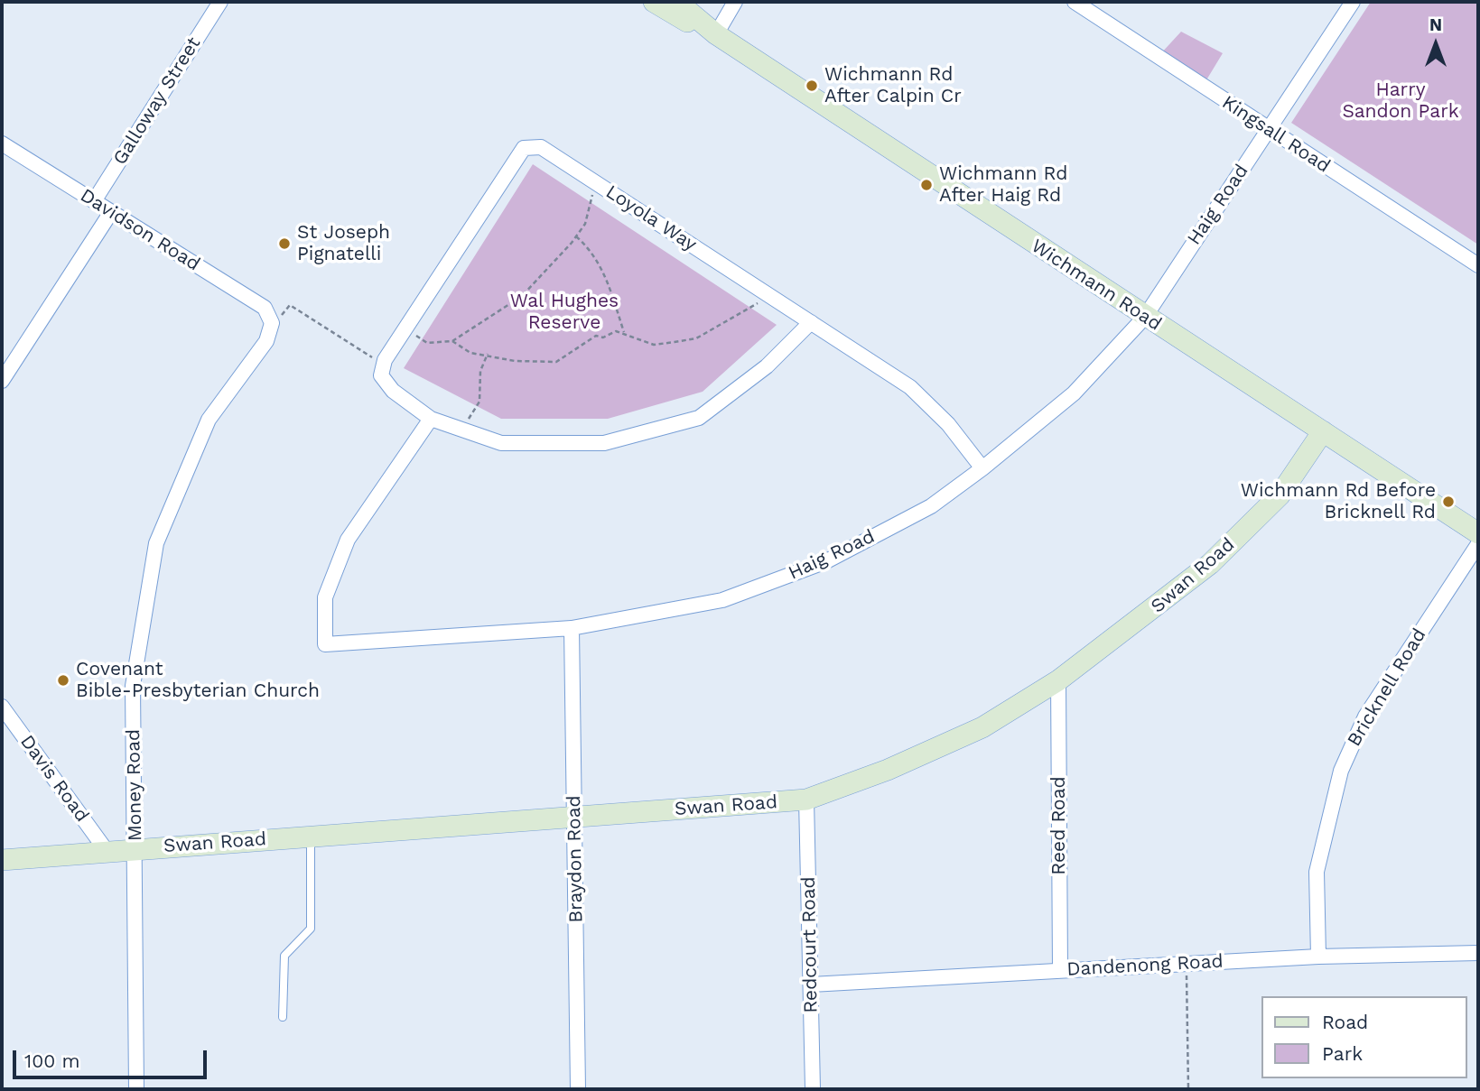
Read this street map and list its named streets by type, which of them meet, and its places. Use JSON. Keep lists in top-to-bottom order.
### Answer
{
  "streets": {
    "street": [
      "Galloway Street",
      "Kingsall Road",
      "Haig Road",
      "Loyola Way",
      "Davidson Road",
      "Wichmann Road",
      "Swan Road",
      "Bricknell Road",
      "Davis Road",
      "Money Road",
      "Reed Road",
      "Braydon Road",
      "Redcourt Road",
      "Dandenong Road"
    ]
  },
  "crossings": [
    ["Galloway Street", "Davidson Road"],
    ["Kingsall Road", "Haig Road"],
    ["Haig Road", "Loyola Way"],
    ["Haig Road", "Wichmann Road"],
    ["Haig Road", "Braydon Road"],
    ["Davidson Road", "Money Road"],
    ["Wichmann Road", "Swan Road"],
    ["Swan Road", "Davis Road"],
    ["Swan Road", "Money Road"],
    ["Swan Road", "Reed Road"],
    ["Swan Road", "Braydon Road"],
    ["Swan Road", "Redcourt Road"],
    ["Bricknell Road", "Dandenong Road"],
    ["Reed Road", "Dandenong Road"],
    ["Redcourt Road", "Dandenong Road"]
  ],
  "parks": ["Harry Sandon Park", "Wal Hughes Reserve"],
  "places": [
    "Wichmann Rd After Calpin Cr",
    "Wichmann Rd After Haig Rd",
    "St Joseph Pignatelli",
    "Wichmann Rd Before Bricknell Rd",
    "Covenant Bible-Presbyterian Church"
  ],
  "legend": ["Road", "Park"],
  "scale_bar": "100 m",
  "north": "top"
}
